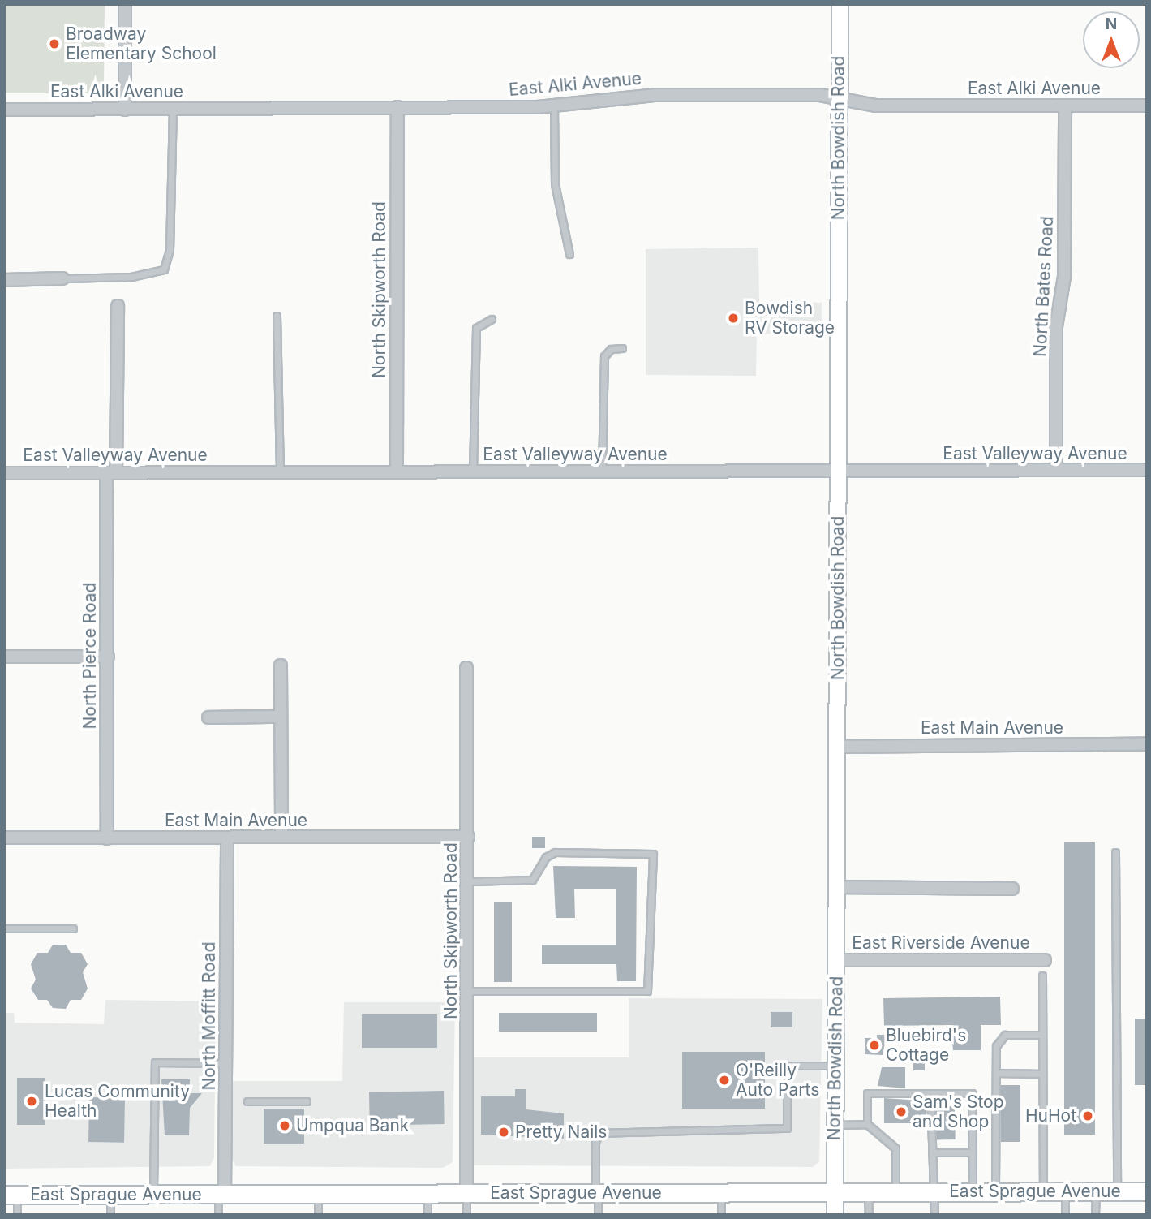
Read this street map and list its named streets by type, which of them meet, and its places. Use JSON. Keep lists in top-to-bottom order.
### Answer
{
  "streets": {
    "main road": ["East Sprague Avenue"],
    "street": [
      "East Alki Avenue",
      "North Bowdish Road",
      "North Bates Road",
      "North Skipworth Road",
      "East Valleyway Avenue",
      "North Pierce Road",
      "East Main Avenue",
      "East Riverside Avenue",
      "North Moffitt Road"
    ]
  },
  "crossings": [
    ["East Alki Avenue", "North Bowdish Road"],
    ["East Alki Avenue", "North Bates Road"],
    ["East Alki Avenue", "North Skipworth Road"],
    ["North Bowdish Road", "East Valleyway Avenue"],
    ["North Bowdish Road", "East Main Avenue"],
    ["North Bowdish Road", "East Riverside Avenue"],
    ["North Bowdish Road", "East Sprague Avenue"],
    ["North Bates Road", "East Valleyway Avenue"],
    ["North Skipworth Road", "East Valleyway Avenue"],
    ["North Skipworth Road", "East Main Avenue"],
    ["North Skipworth Road", "East Sprague Avenue"],
    ["East Valleyway Avenue", "North Pierce Road"],
    ["North Pierce Road", "East Main Avenue"],
    ["East Main Avenue", "North Moffitt Road"],
    ["North Moffitt Road", "East Sprague Avenue"]
  ],
  "places": [
    "Broadway Elementary School",
    "Bowdish RV Storage",
    "Bluebird's Cottage",
    "O'Reilly Auto Parts",
    "Lucas Community Health",
    "Sam's Stop and Shop",
    "HuHot",
    "Umpqua Bank",
    "Pretty Nails"
  ],
  "north": "top"
}
